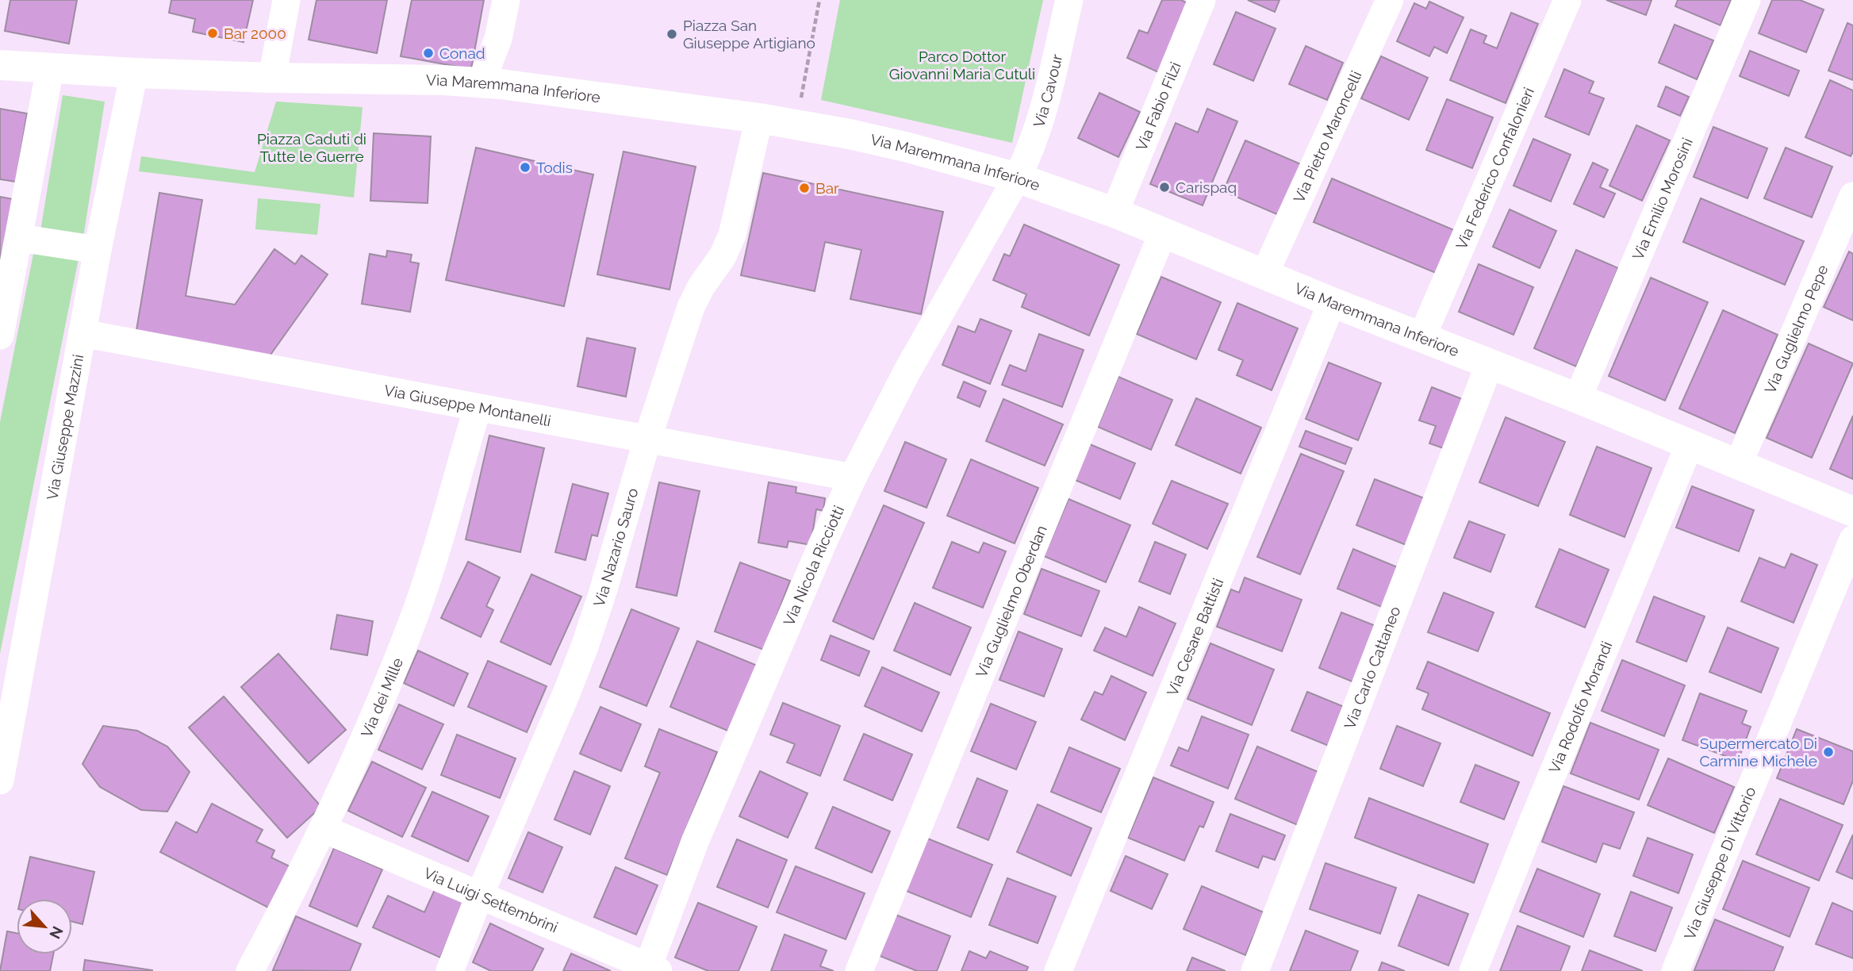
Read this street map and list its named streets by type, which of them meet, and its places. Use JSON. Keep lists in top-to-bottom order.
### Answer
{
  "streets": {
    "main road": ["Via Maremmana Inferiore"],
    "street": [
      "Via Cavour",
      "Via Fabio Filzi",
      "Via Pietro Maroncelli",
      "Via Federico Confalonieri",
      "Via Emilio Morosini",
      "Via Guglielmo Pepe",
      "Via Giuseppe Montanelli",
      "Via Giuseppe Mazzini",
      "Via Nazario Sauro",
      "Via Nicola Ricciotti",
      "Via Guglielmo Oberdan",
      "Via Cesare Battisti",
      "Via Carlo Cattaneo",
      "Via dei Mille",
      "Via Rodolfo Morandi",
      "Via Giuseppe Di Vittorio",
      "Via Luigi Settembrini"
    ]
  },
  "crossings": [
    ["Via Maremmana Inferiore", "Via Cavour"],
    ["Via Maremmana Inferiore", "Via Fabio Filzi"],
    ["Via Maremmana Inferiore", "Via Pietro Maroncelli"],
    ["Via Maremmana Inferiore", "Via Federico Confalonieri"],
    ["Via Maremmana Inferiore", "Via Emilio Morosini"],
    ["Via Maremmana Inferiore", "Via Guglielmo Pepe"],
    ["Via Maremmana Inferiore", "Via Giuseppe Mazzini"],
    ["Via Maremmana Inferiore", "Via Nazario Sauro"],
    ["Via Maremmana Inferiore", "Via Nicola Ricciotti"],
    ["Via Maremmana Inferiore", "Via Guglielmo Oberdan"],
    ["Via Maremmana Inferiore", "Via Cesare Battisti"],
    ["Via Maremmana Inferiore", "Via Carlo Cattaneo"],
    ["Via Maremmana Inferiore", "Via Rodolfo Morandi"],
    ["Via Cavour", "Via Nicola Ricciotti"],
    ["Via Giuseppe Montanelli", "Via Giuseppe Mazzini"],
    ["Via Giuseppe Montanelli", "Via Nazario Sauro"],
    ["Via Giuseppe Montanelli", "Via Nicola Ricciotti"],
    ["Via Giuseppe Montanelli", "Via dei Mille"],
    ["Via Nazario Sauro", "Via Luigi Settembrini"],
    ["Via Nicola Ricciotti", "Via Luigi Settembrini"],
    ["Via dei Mille", "Via Luigi Settembrini"]
  ],
  "parks": ["Parco Dottor Giovanni Maria Cutuli", "Piazza Caduti di Tutte le Guerre"],
  "places": [
    "Bar 2000",
    "Piazza San Giuseppe Artigiano",
    "Conad",
    "Todis",
    "Carispaq",
    "Bar",
    "Supermercato Di Carmine Michele"
  ],
  "north": "bottom right"
}
